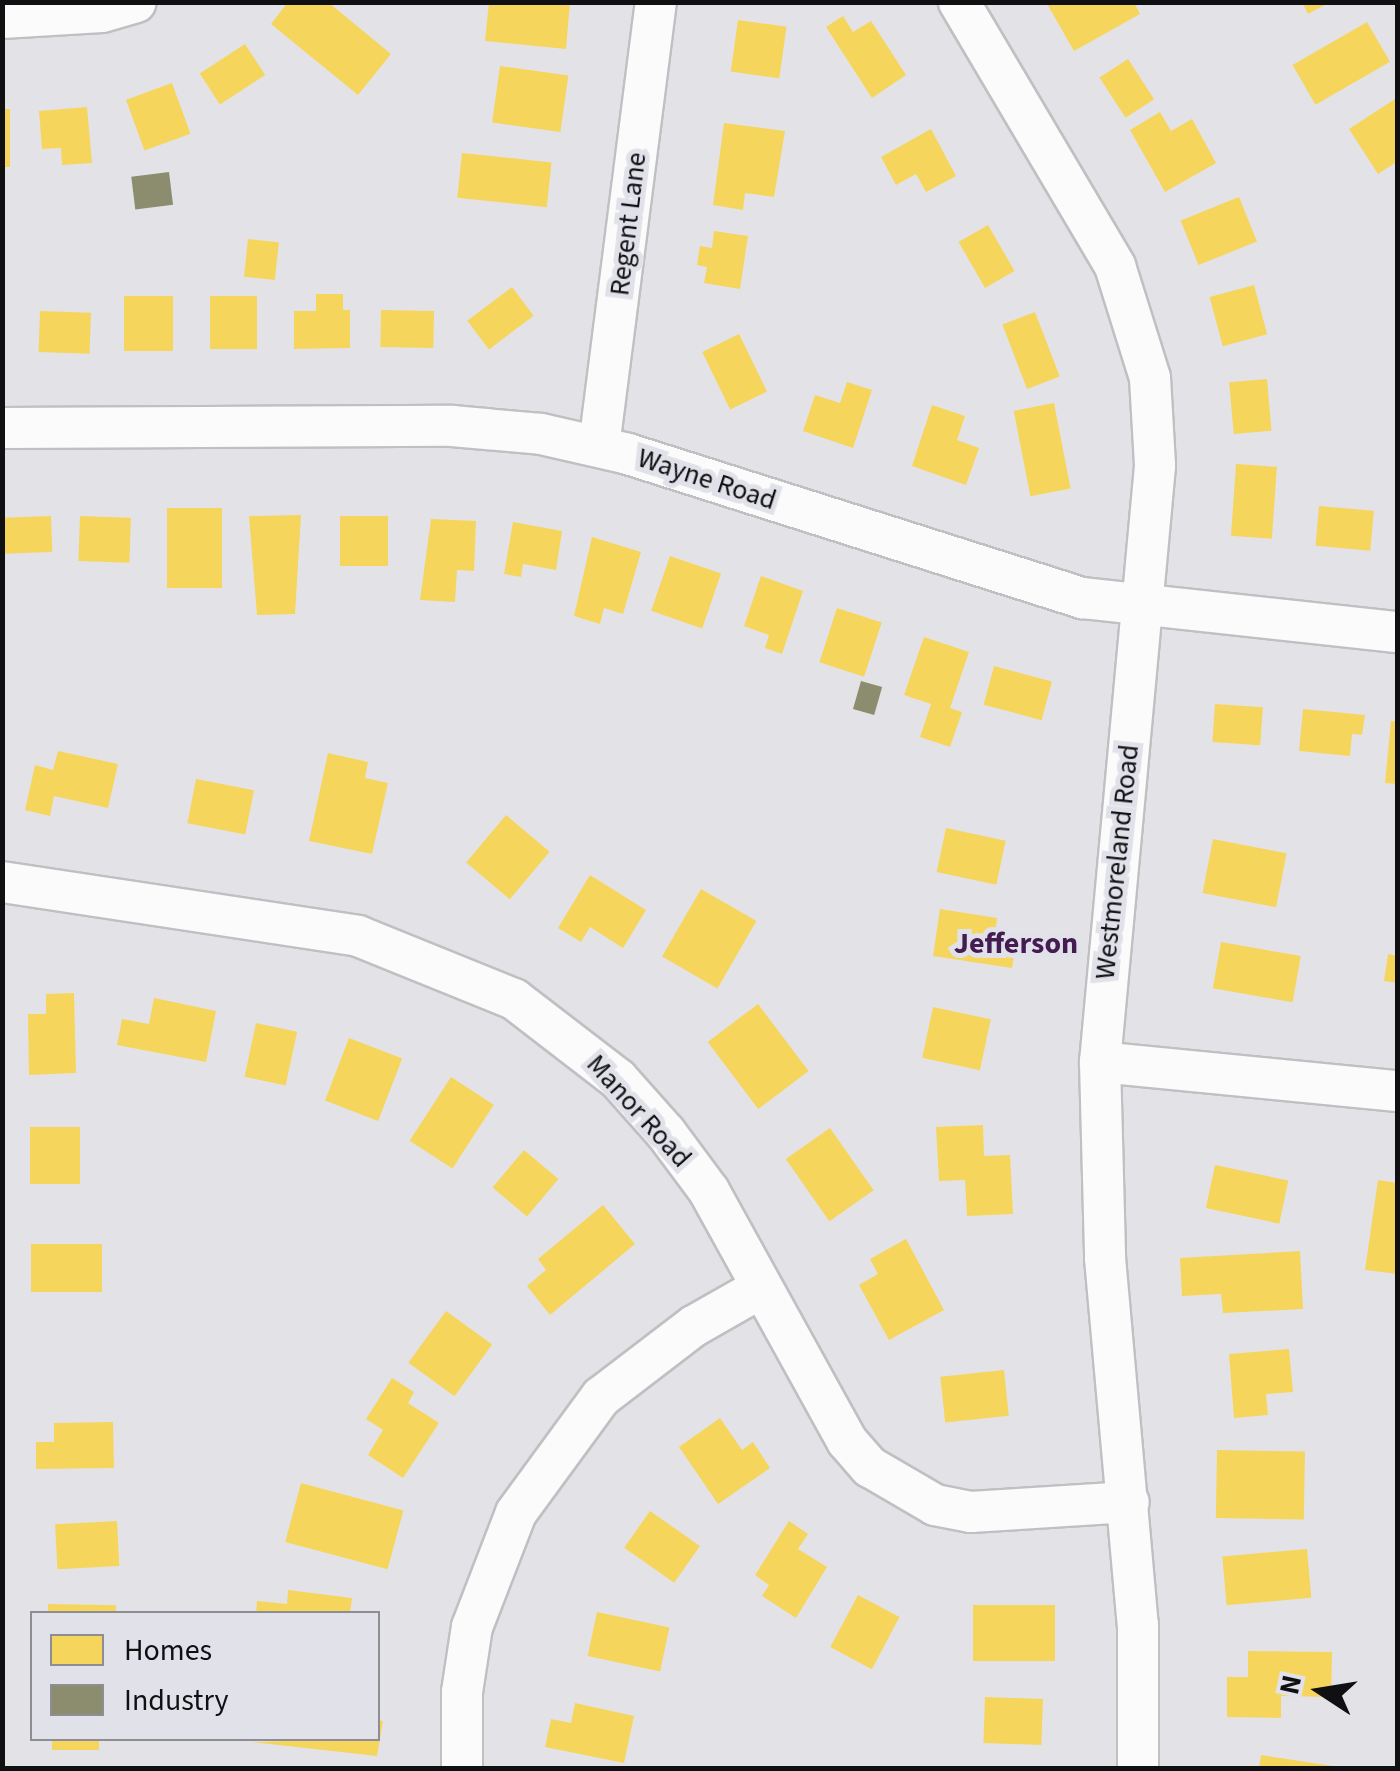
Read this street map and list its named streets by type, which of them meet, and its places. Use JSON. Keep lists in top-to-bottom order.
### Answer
{
  "streets": {
    "street": [
      "Regent Lane",
      "Wayne Road",
      "Westmoreland Road",
      "Manor Road"
    ]
  },
  "crossings": [
    ["Regent Lane", "Wayne Road"],
    ["Wayne Road", "Westmoreland Road"],
    ["Westmoreland Road", "Manor Road"]
  ],
  "districts": ["Jefferson"],
  "legend": ["Homes", "Industry"],
  "north": "left"
}
